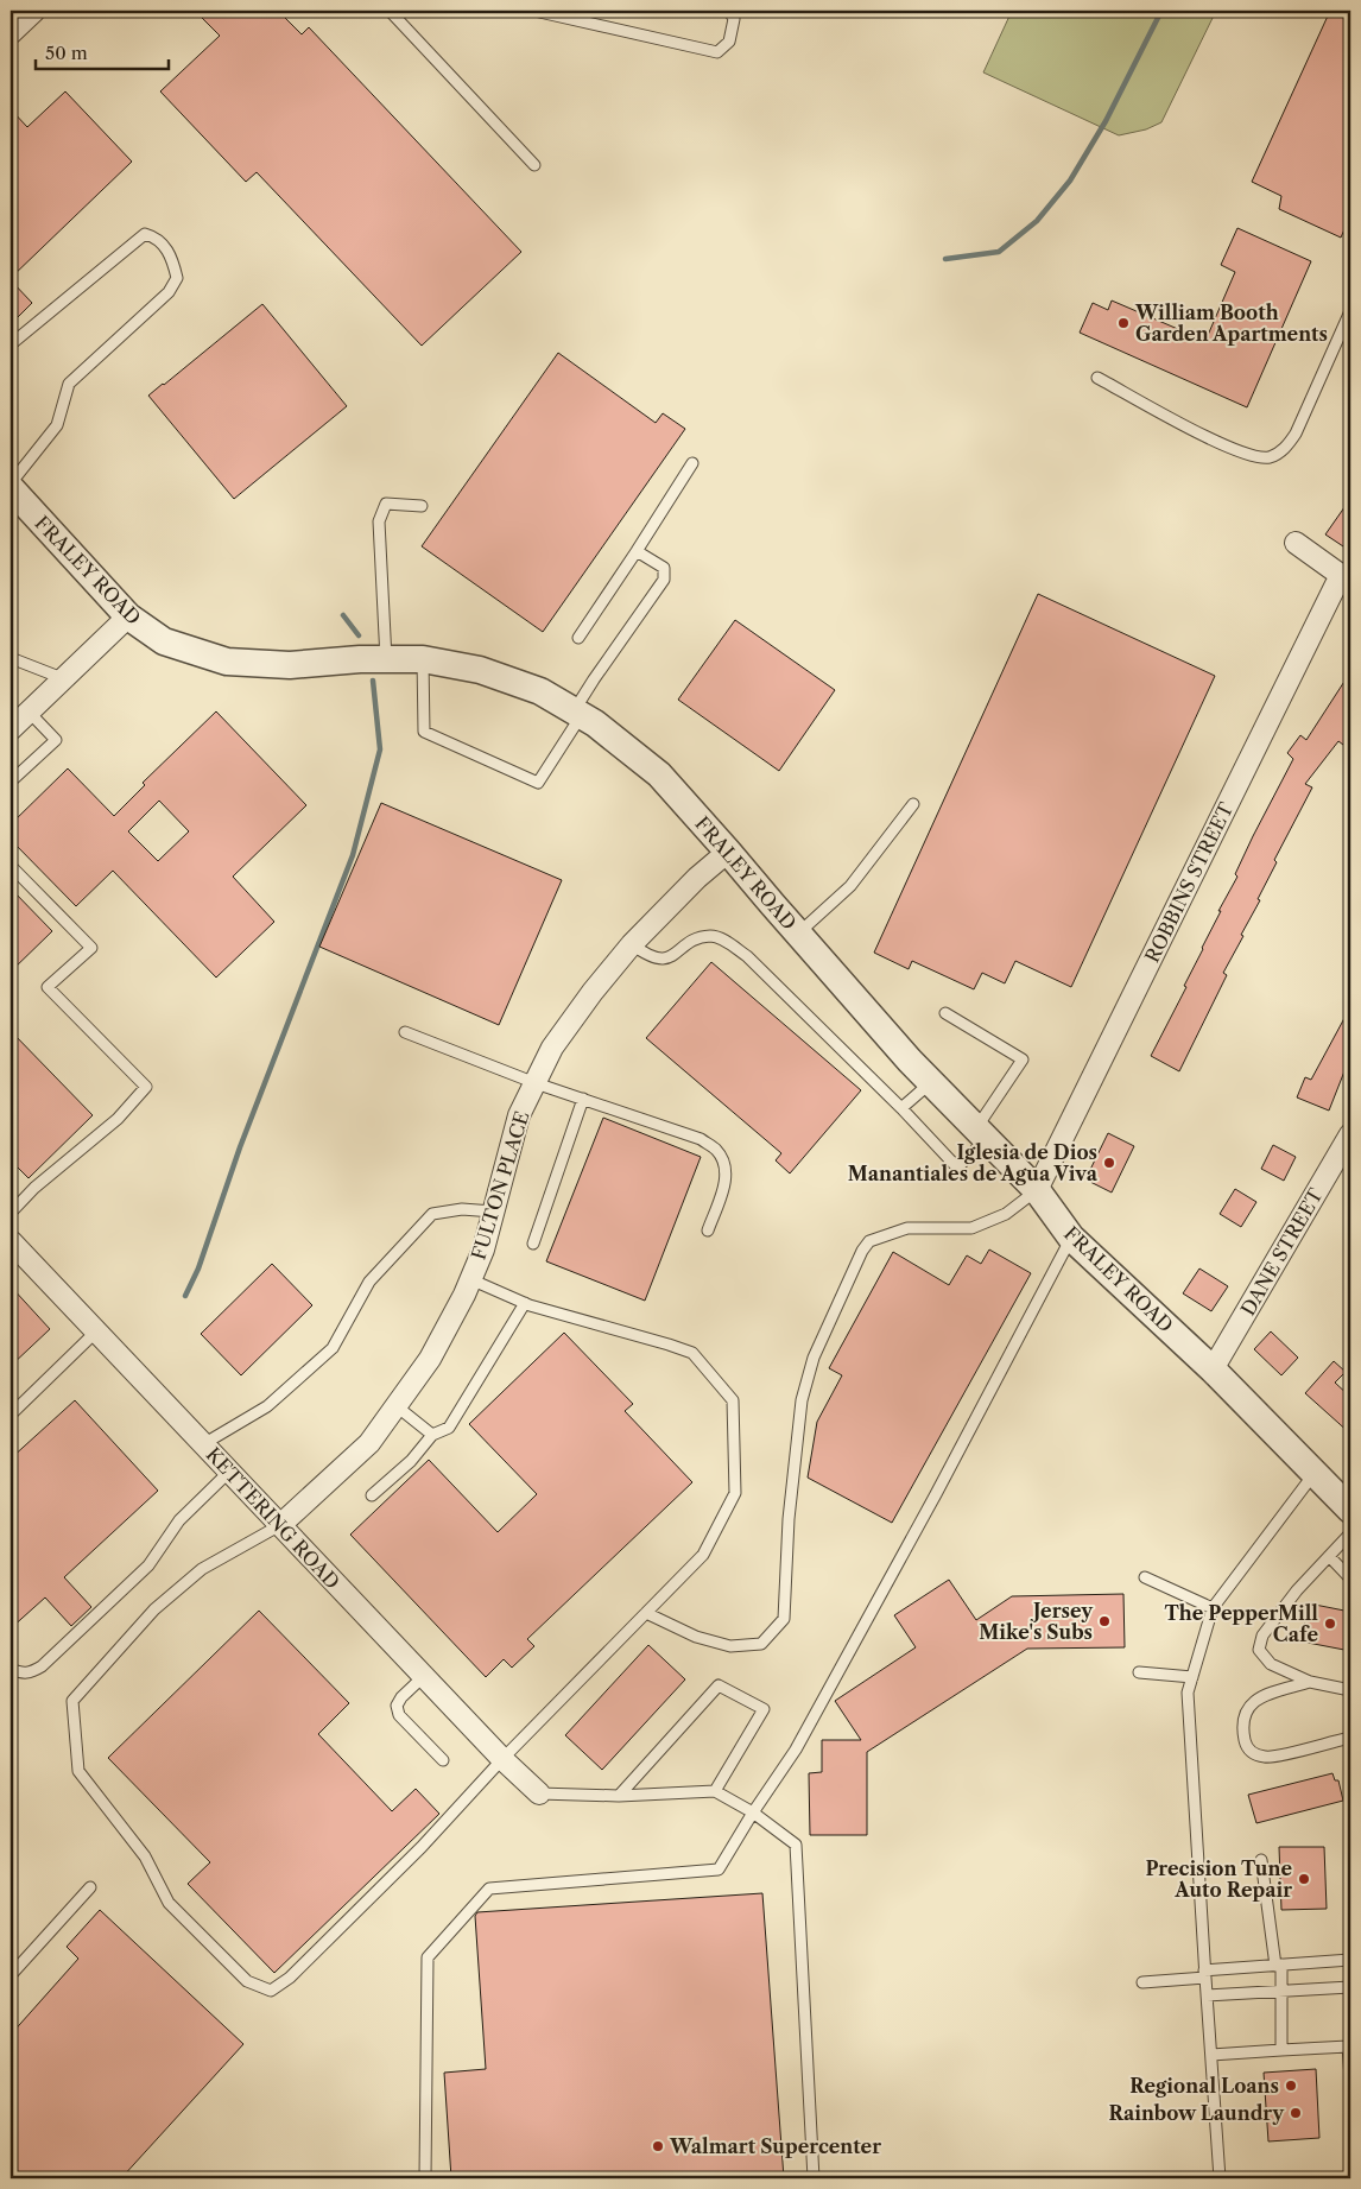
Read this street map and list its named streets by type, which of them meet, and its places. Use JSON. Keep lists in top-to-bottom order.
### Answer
{
  "streets": {
    "street": [
      "FRALEY ROAD",
      "ROBBINS STREET",
      "FULTON PLACE",
      "DANE STREET",
      "KETTERING ROAD"
    ]
  },
  "crossings": [
    ["FRALEY ROAD", "ROBBINS STREET"],
    ["FRALEY ROAD", "FULTON PLACE"],
    ["FRALEY ROAD", "DANE STREET"],
    ["FULTON PLACE", "KETTERING ROAD"]
  ],
  "places": [
    "William Booth Garden Apartments",
    "Iglesia de Dios Manantiales de Agua Viva",
    "Jersey Mike's Subs",
    "The PepperMill Cafe",
    "Precision Tune Auto Repair",
    "Regional Loans",
    "Rainbow Laundry",
    "Walmart Supercenter"
  ],
  "scale_bar": "50 m"
}
